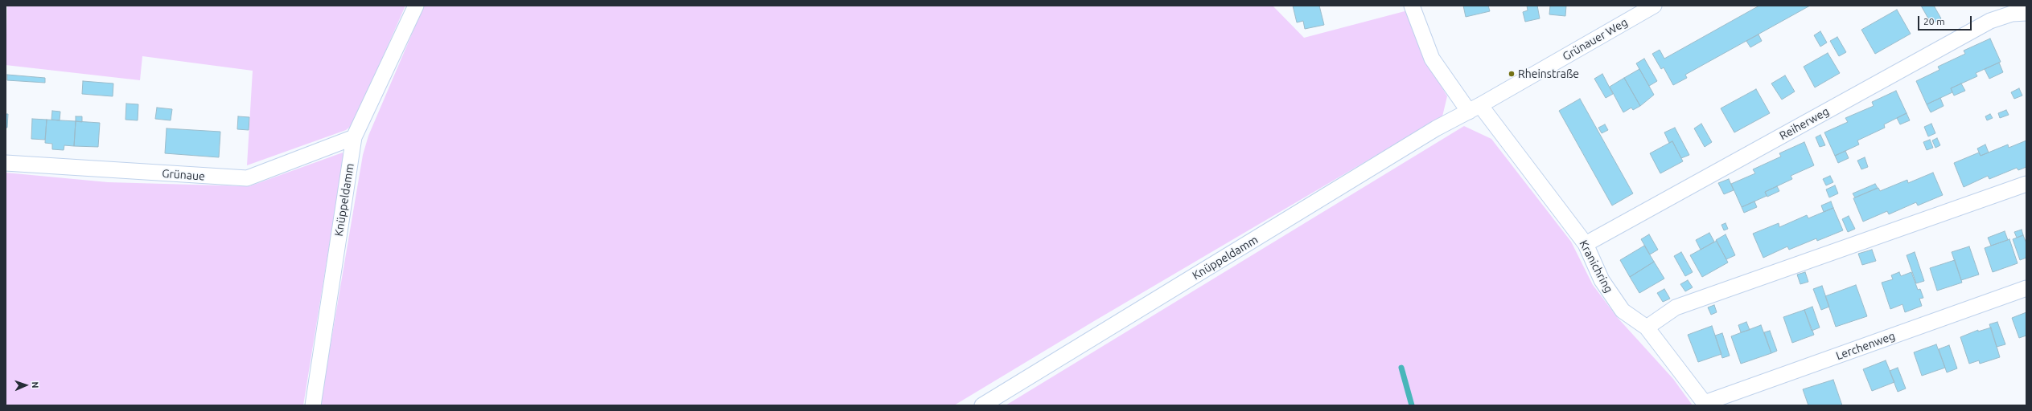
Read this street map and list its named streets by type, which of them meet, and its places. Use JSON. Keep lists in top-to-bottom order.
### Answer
{
  "streets": {
    "street": [
      "Grünauer Weg",
      "Reiherweg",
      "Grünaue",
      "Knüppeldamm",
      "Kranichring",
      "Lerchenweg"
    ]
  },
  "crossings": [
    ["Grünauer Weg", "Knüppeldamm"],
    ["Grünauer Weg", "Kranichring"],
    ["Reiherweg", "Kranichring"],
    ["Grünaue", "Knüppeldamm"],
    ["Knüppeldamm", "Kranichring"],
    ["Kranichring", "Lerchenweg"]
  ],
  "places": ["Rheinstraße"],
  "scale_bar": "20 m",
  "north": "right"
}
